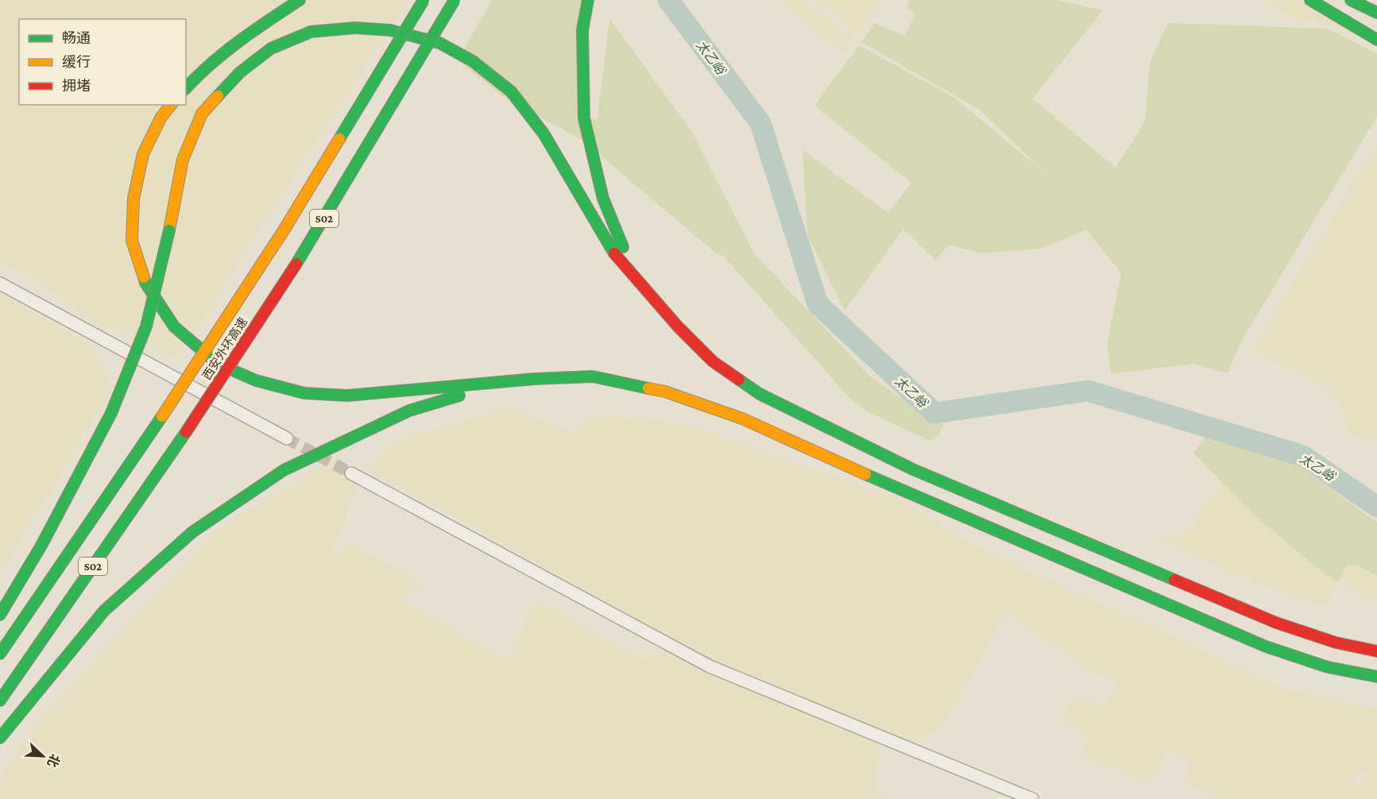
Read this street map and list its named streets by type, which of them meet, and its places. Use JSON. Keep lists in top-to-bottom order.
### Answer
{
  "streets": {
    "highway": ["S02", "西安外环高速"]
  },
  "water": ["太乙峪"],
  "legend": ["畅通", "缓行", "拥堵"],
  "north": "bottom right"
}
